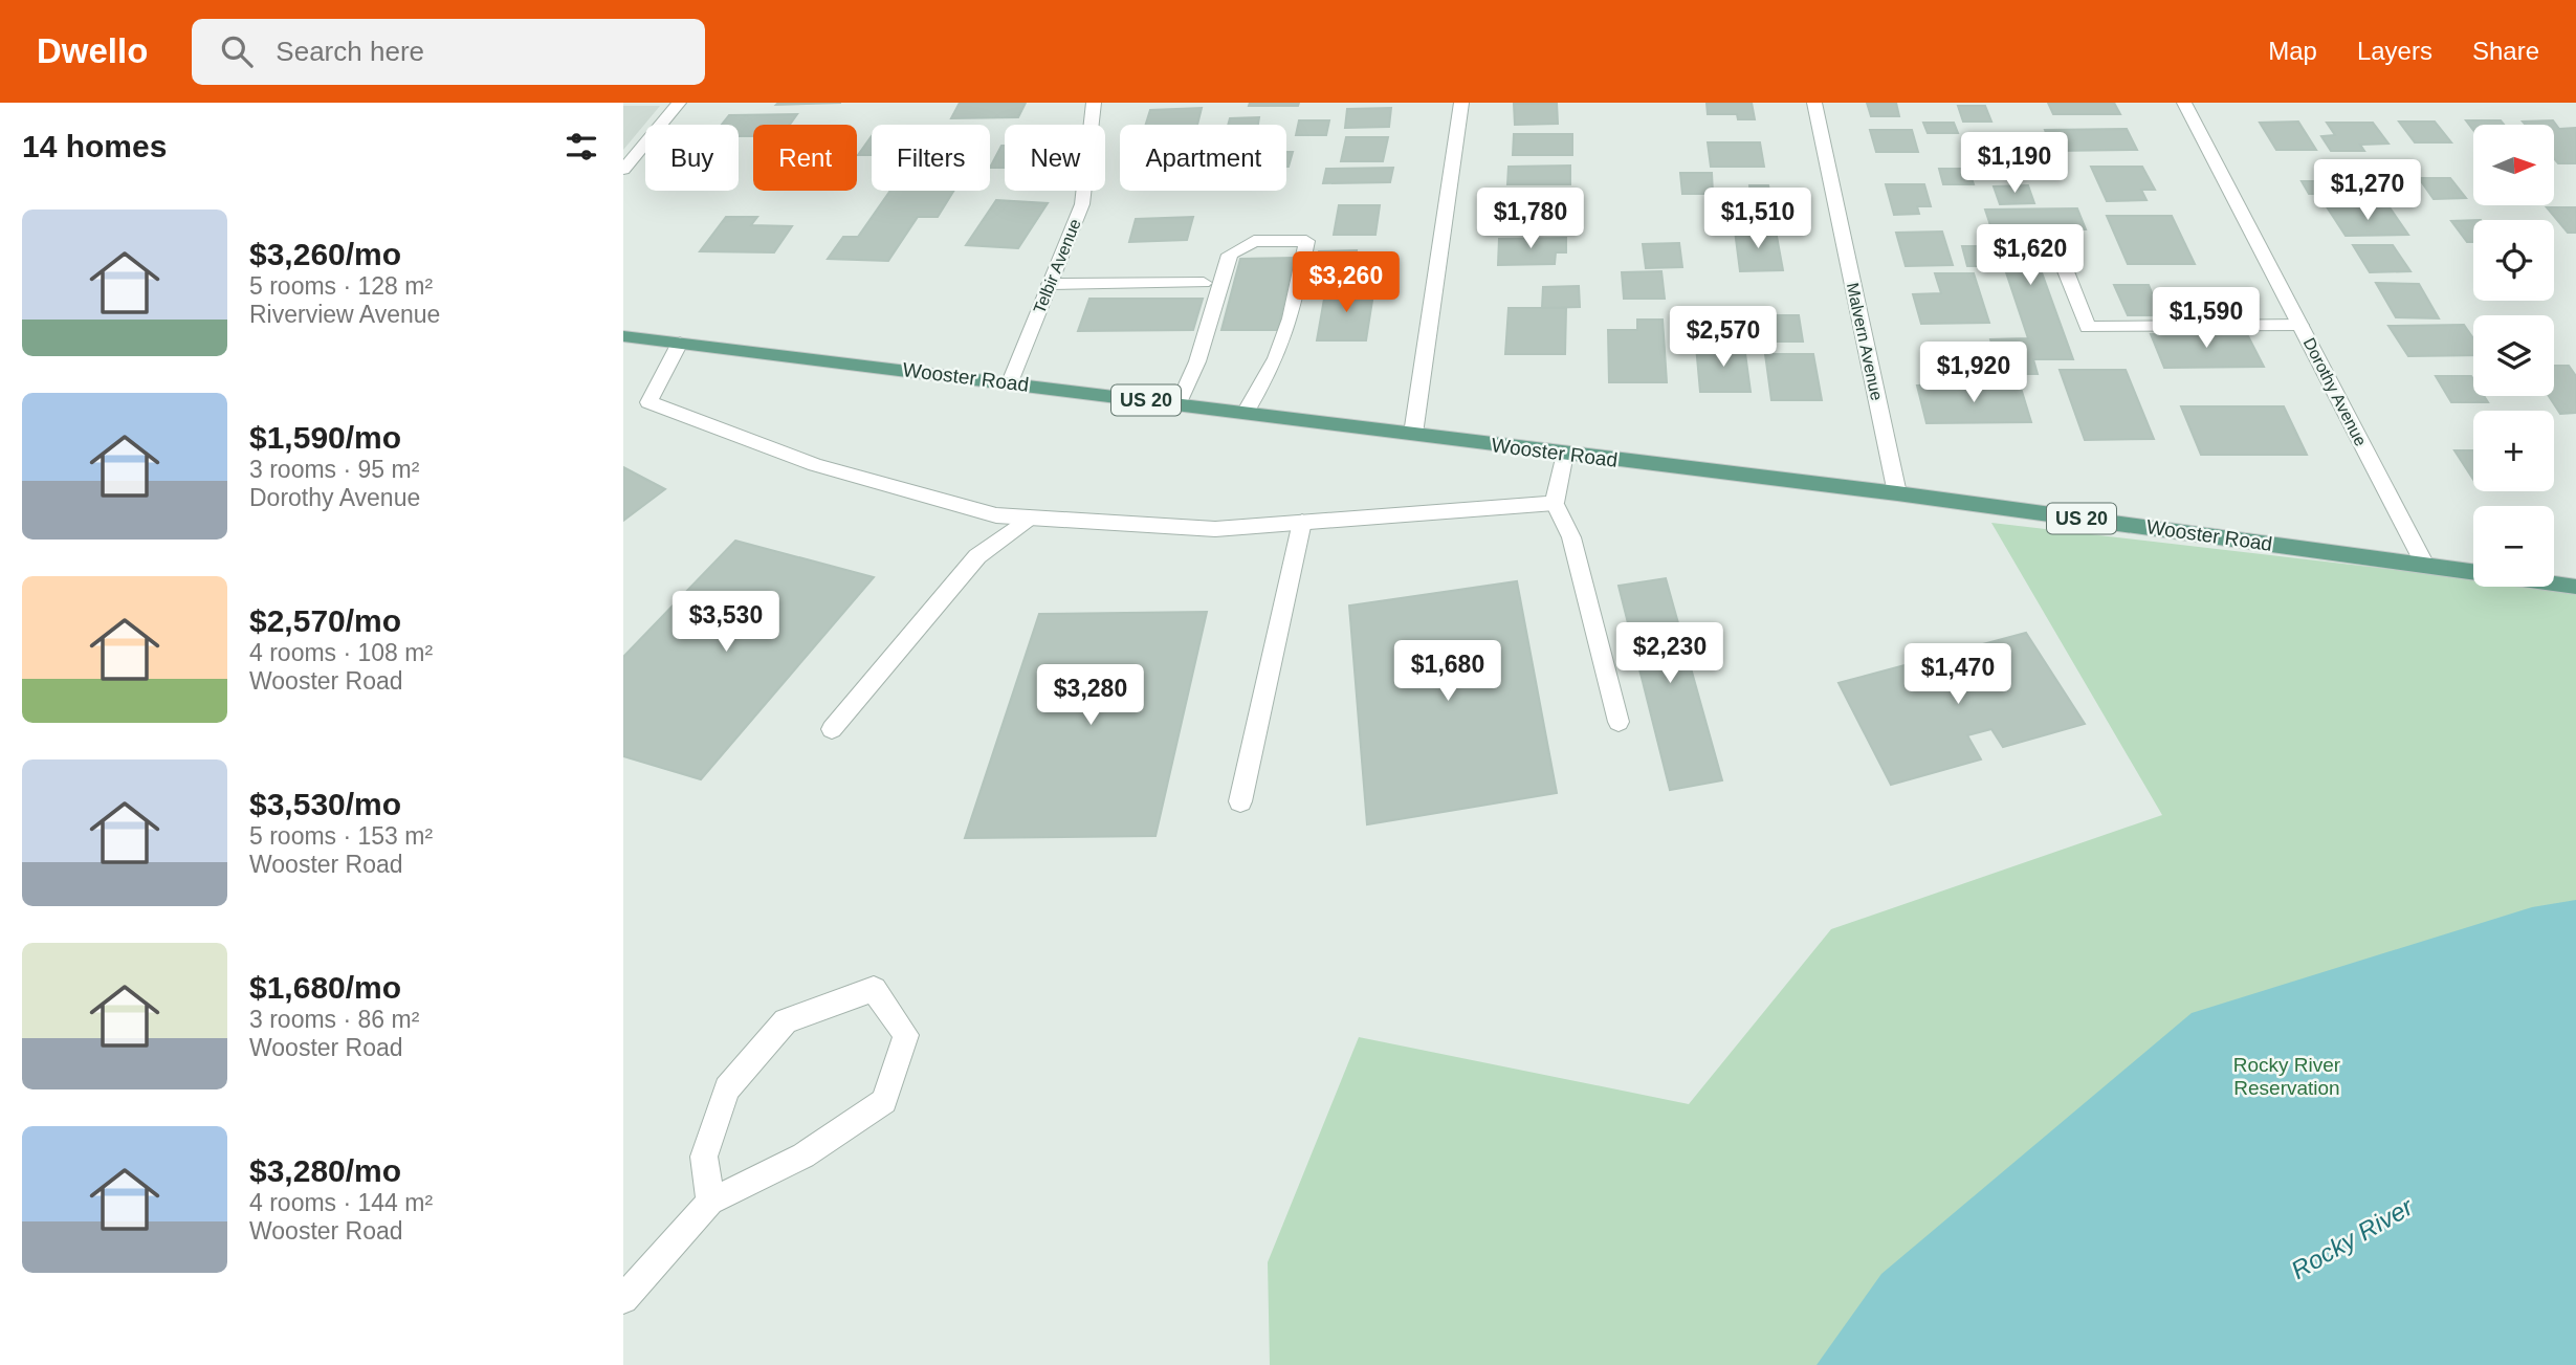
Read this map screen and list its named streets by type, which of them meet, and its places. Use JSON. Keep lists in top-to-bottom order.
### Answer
{
  "streets": {
    "main road": ["Wooster Road", "US 20"],
    "street": ["Telbir Avenue", "Malvern Avenue", "Dorothy Avenue"]
  },
  "crossings": [
    ["Telbir Avenue", "Wooster Road"],
    ["Malvern Avenue", "Wooster Road"],
    ["Wooster Road", "Dorothy Avenue"]
  ],
  "water": ["Rocky River"],
  "parks": ["Rocky River Reservation"],
  "north": "right",
  "page": {
    "header": "Dwello",
    "search": "Search here",
    "nav": ["Map", "Layers", "Share"],
    "heading": "14 homes",
    "map_buttons": ["+", "−"],
    "chip": [
      "Buy",
      "Rent",
      "Filters",
      "New",
      "Apartment"
    ],
    "price": [
      "$1,190",
      "$1,270",
      "$1,780",
      "$1,510",
      "$1,620",
      "$3,260",
      "$1,590",
      "$2,570",
      "$1,920",
      "$3,530",
      "$2,230",
      "$1,680",
      "$1,470",
      "$3,280"
    ],
    "list": [
      {
        "name": "$3,260/mo",
        "note": "5 rooms · 128 m² · Riverview Avenue"
      },
      {
        "name": "$1,590/mo",
        "note": "3 rooms · 95 m² · Dorothy Avenue"
      },
      {
        "name": "$2,570/mo",
        "note": "4 rooms · 108 m² · Wooster Road"
      },
      {
        "name": "$3,530/mo",
        "note": "5 rooms · 153 m² · Wooster Road"
      },
      {
        "name": "$1,680/mo",
        "note": "3 rooms · 86 m² · Wooster Road"
      },
      {
        "name": "$3,280/mo",
        "note": "4 rooms · 144 m² · Wooster Road"
      }
    ]
  }
}
